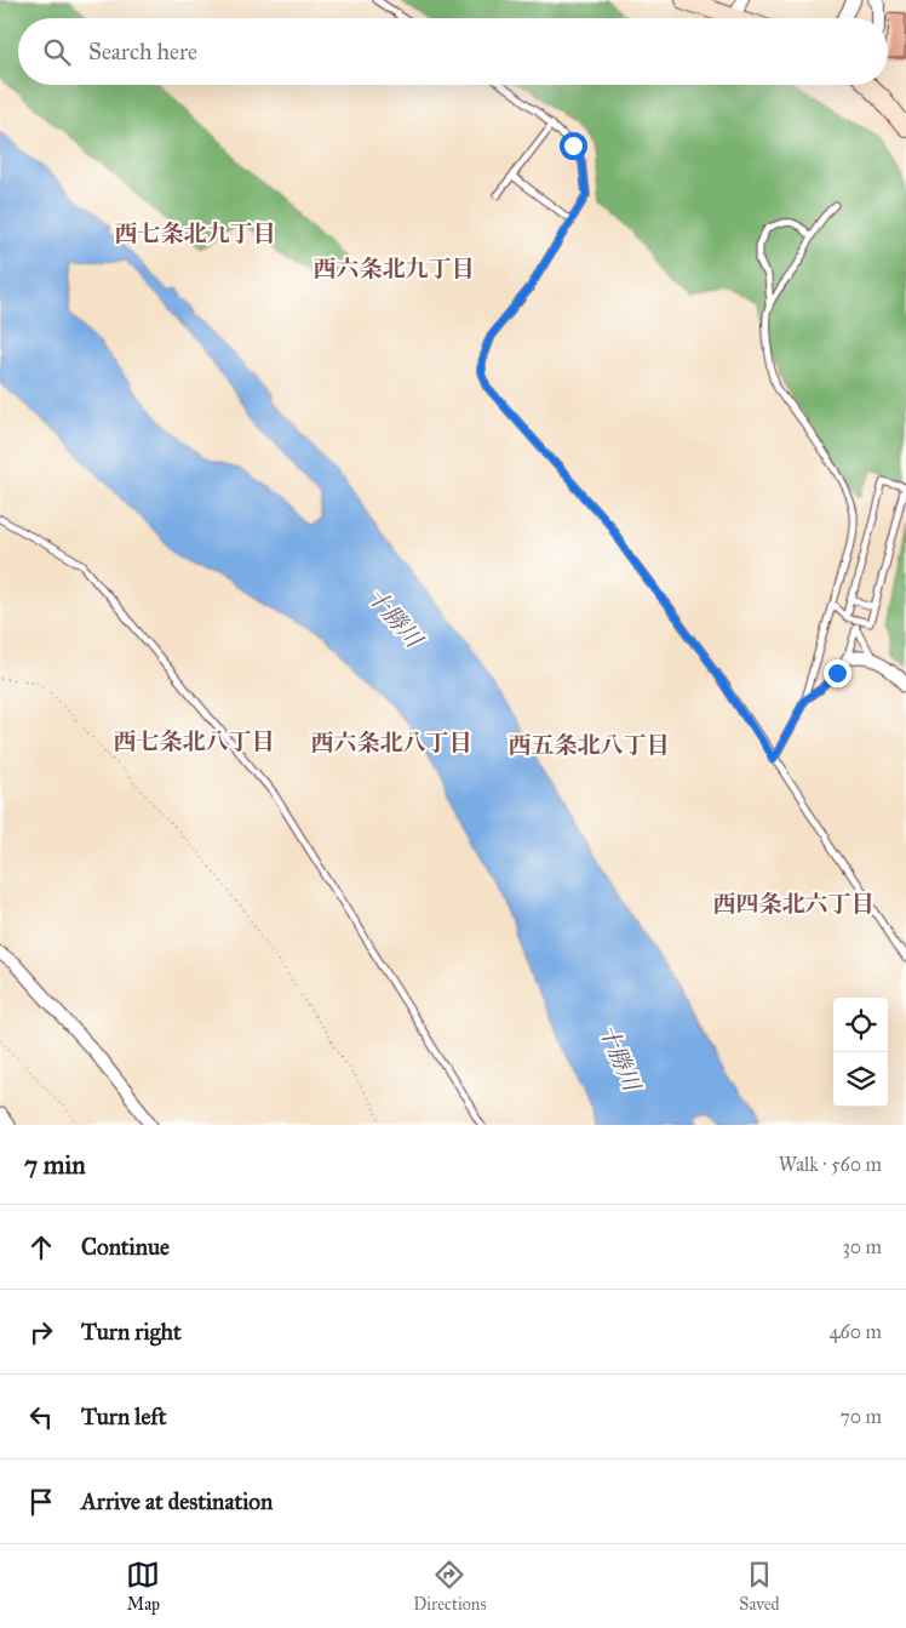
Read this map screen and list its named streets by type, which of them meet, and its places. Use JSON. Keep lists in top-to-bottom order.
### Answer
{
  "districts": [
    "西七条北九丁目",
    "西六条北九丁目",
    "西七条北八丁目",
    "西六条北八丁目",
    "西五条北八丁目",
    "西四条北六丁目"
  ],
  "water": ["十勝川"],
  "page": {
    "search": "Search here",
    "heading": ["7 min", "Walk · 560 m"],
    "list": [
      ["Continue", "30 m"],
      ["Turn right", "460 m"],
      ["Turn left", "70 m"],
      "Arrive at destination"
    ],
    "nav": ["Map", "Directions", "Saved"]
  }
}
